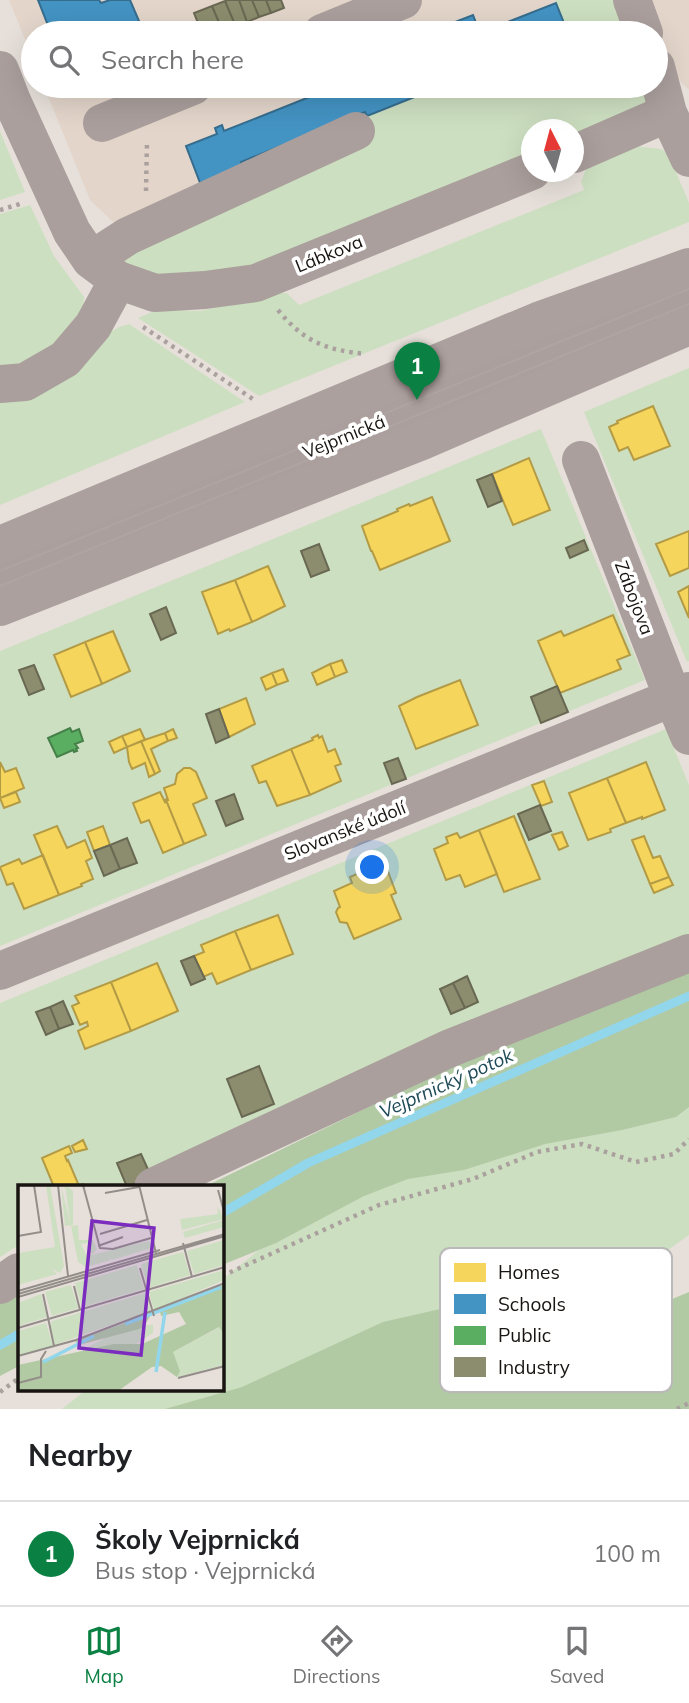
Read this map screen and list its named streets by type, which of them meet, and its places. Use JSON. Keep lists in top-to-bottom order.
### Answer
{
  "streets": {
    "main road": ["Vejprnická"],
    "street": ["Lábkova", "Zábojova", "Slovanské údolí"]
  },
  "crossings": [
    ["Zábojova", "Slovanské údolí"]
  ],
  "water": ["Vejprnický potok"],
  "legend": [
    "Homes",
    "Schools",
    "Public",
    "Industry"
  ],
  "north": "top",
  "page": {
    "search": "Search here",
    "pins": "1",
    "heading": "Nearby",
    "list": [
      {
        "mark": "1",
        "name": "Školy Vejprnická",
        "note": "Bus stop · Vejprnická",
        "value": "100 m"
      }
    ],
    "nav": ["Map", "Directions", "Saved"]
  }
}
